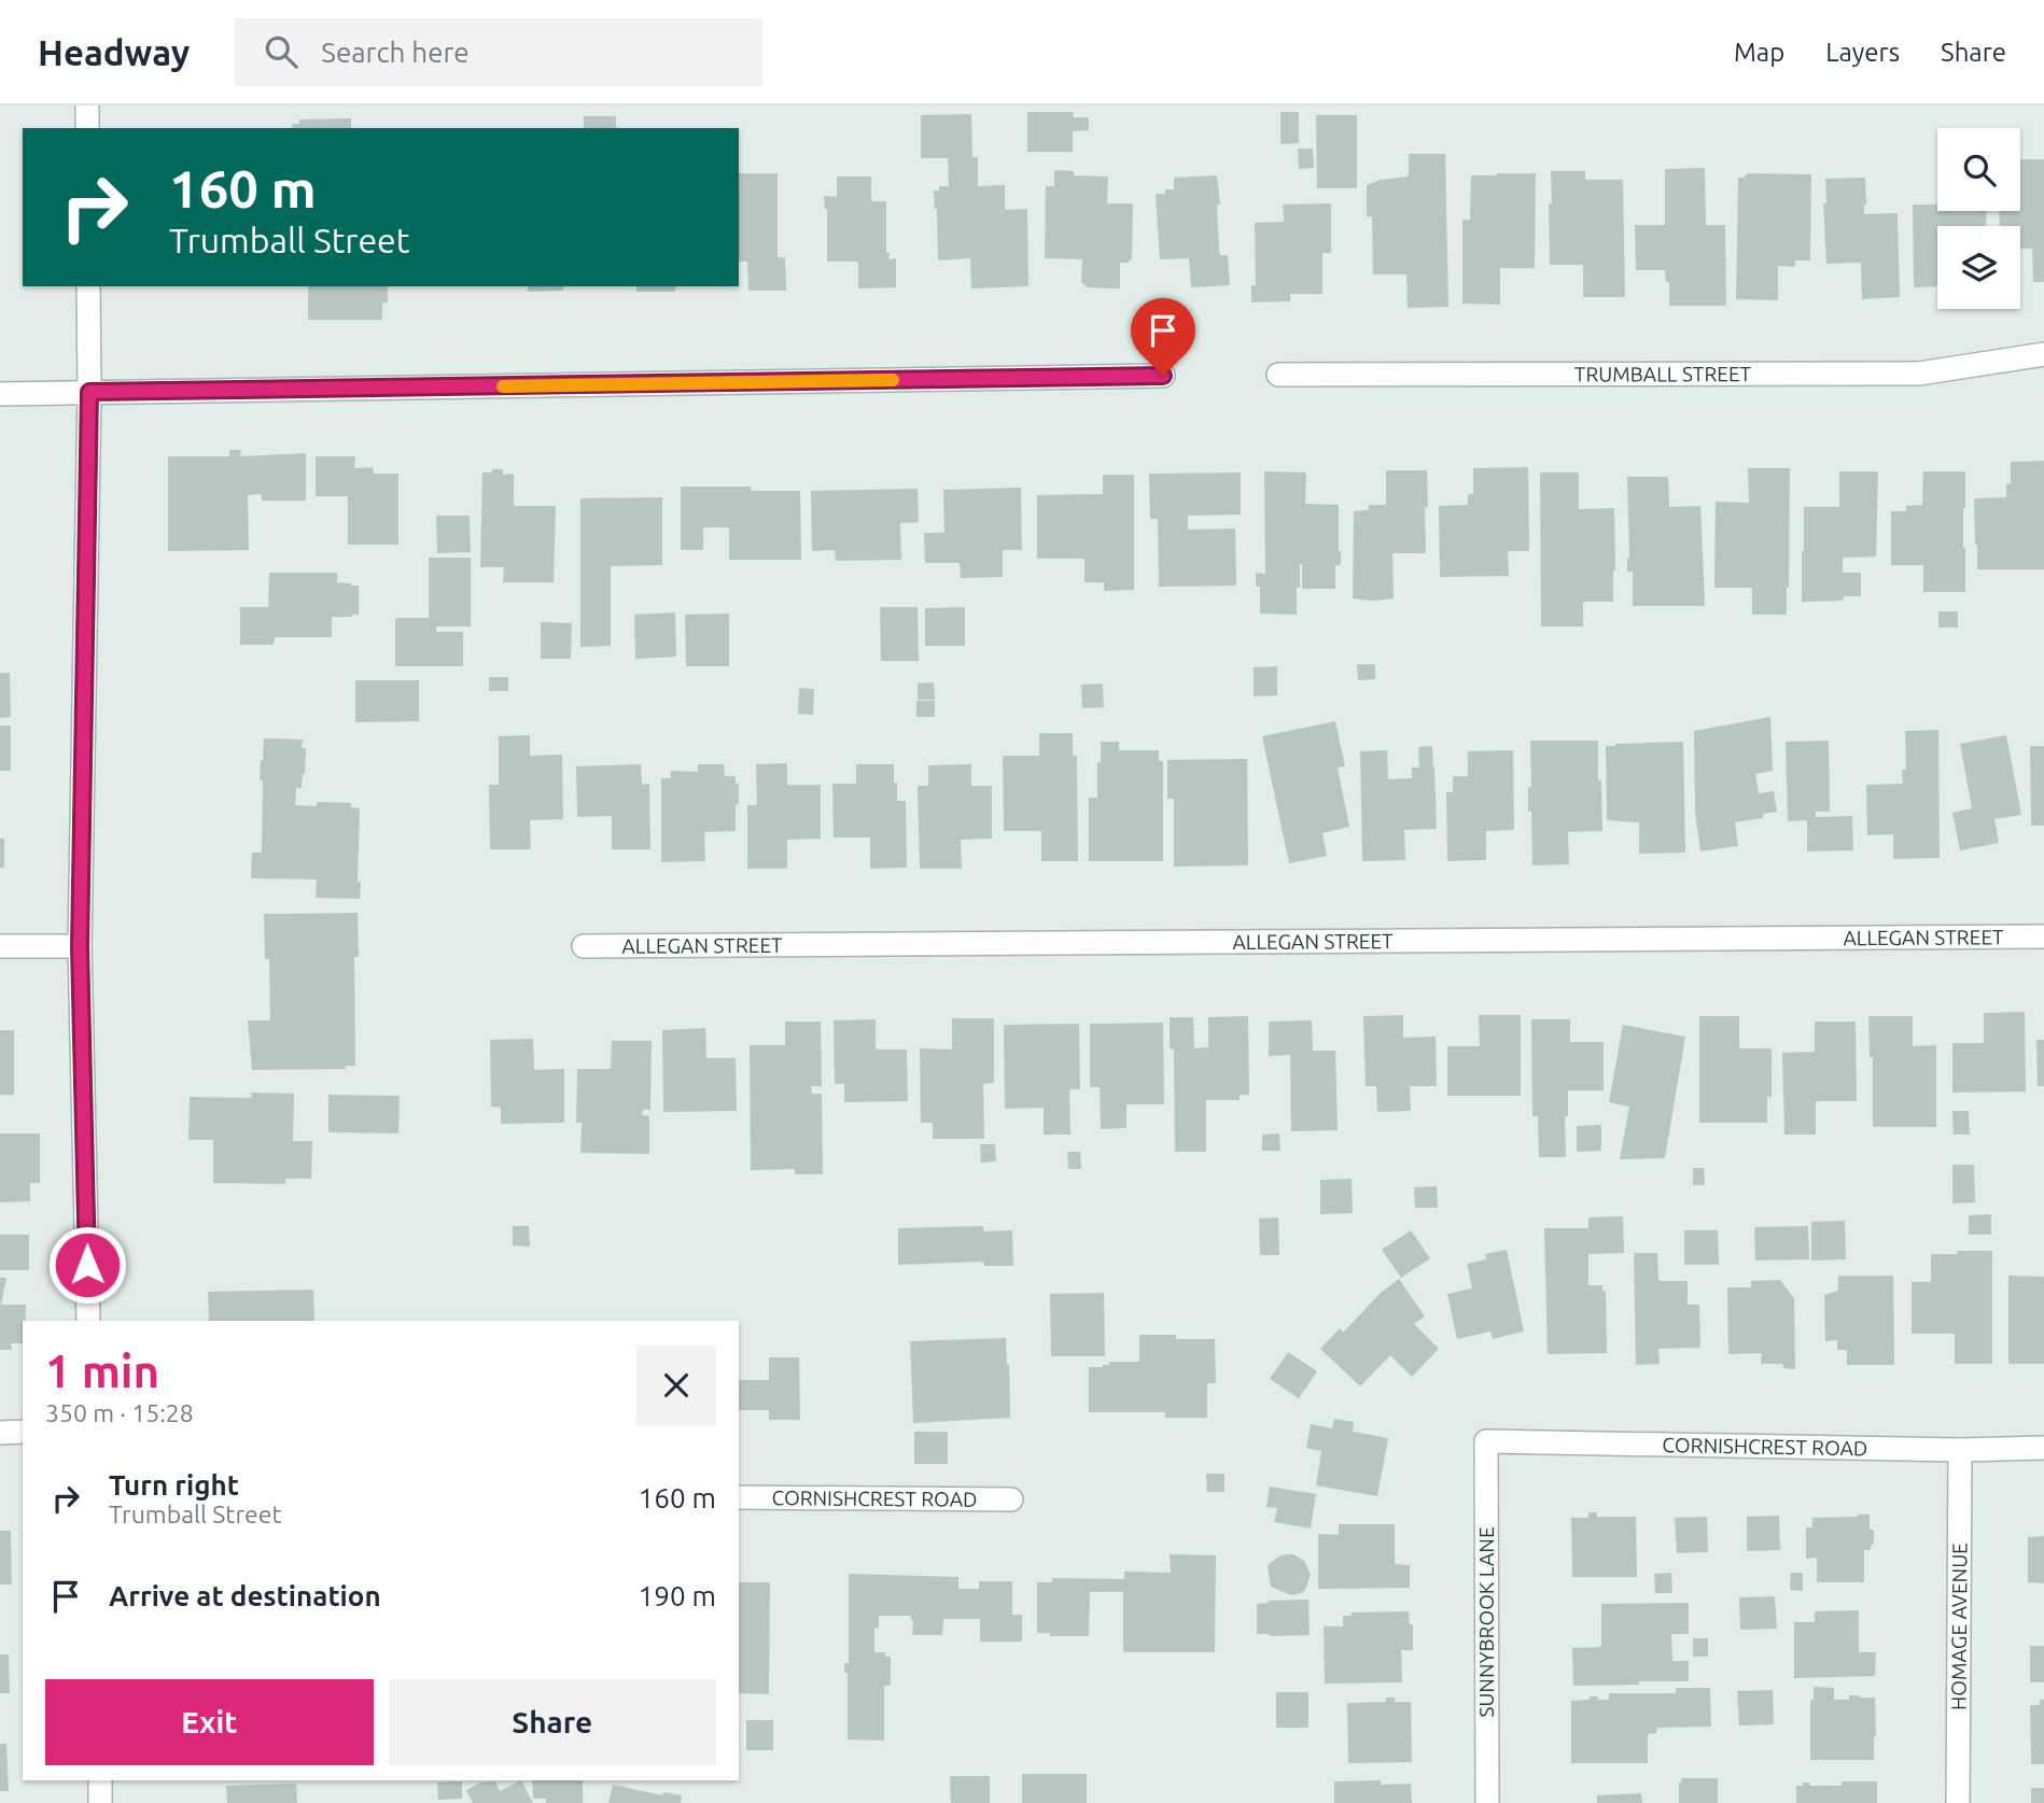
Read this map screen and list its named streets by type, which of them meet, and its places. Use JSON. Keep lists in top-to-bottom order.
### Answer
{
  "streets": {
    "street": [
      "TRUMBALL STREET",
      "ALLEGAN STREET",
      "CORNISHCREST ROAD",
      "SUNNYBROOK LANE",
      "HOMAGE AVENUE"
    ]
  },
  "crossings": [
    ["CORNISHCREST ROAD", "SUNNYBROOK LANE"],
    ["CORNISHCREST ROAD", "HOMAGE AVENUE"]
  ],
  "page": {
    "header": "Headway",
    "search": "Search here",
    "nav": ["Map", "Layers", "Share"],
    "turn": ["160 m", "Trumball Street"],
    "heading": ["1 min", "350 m · 15:28"],
    "list": [
      {
        "name": "Turn right",
        "note": "Trumball Street",
        "value": "160 m"
      },
      {
        "name": "Arrive at destination",
        "value": "190 m"
      }
    ],
    "buttons": ["Exit", "Share"]
  }
}
